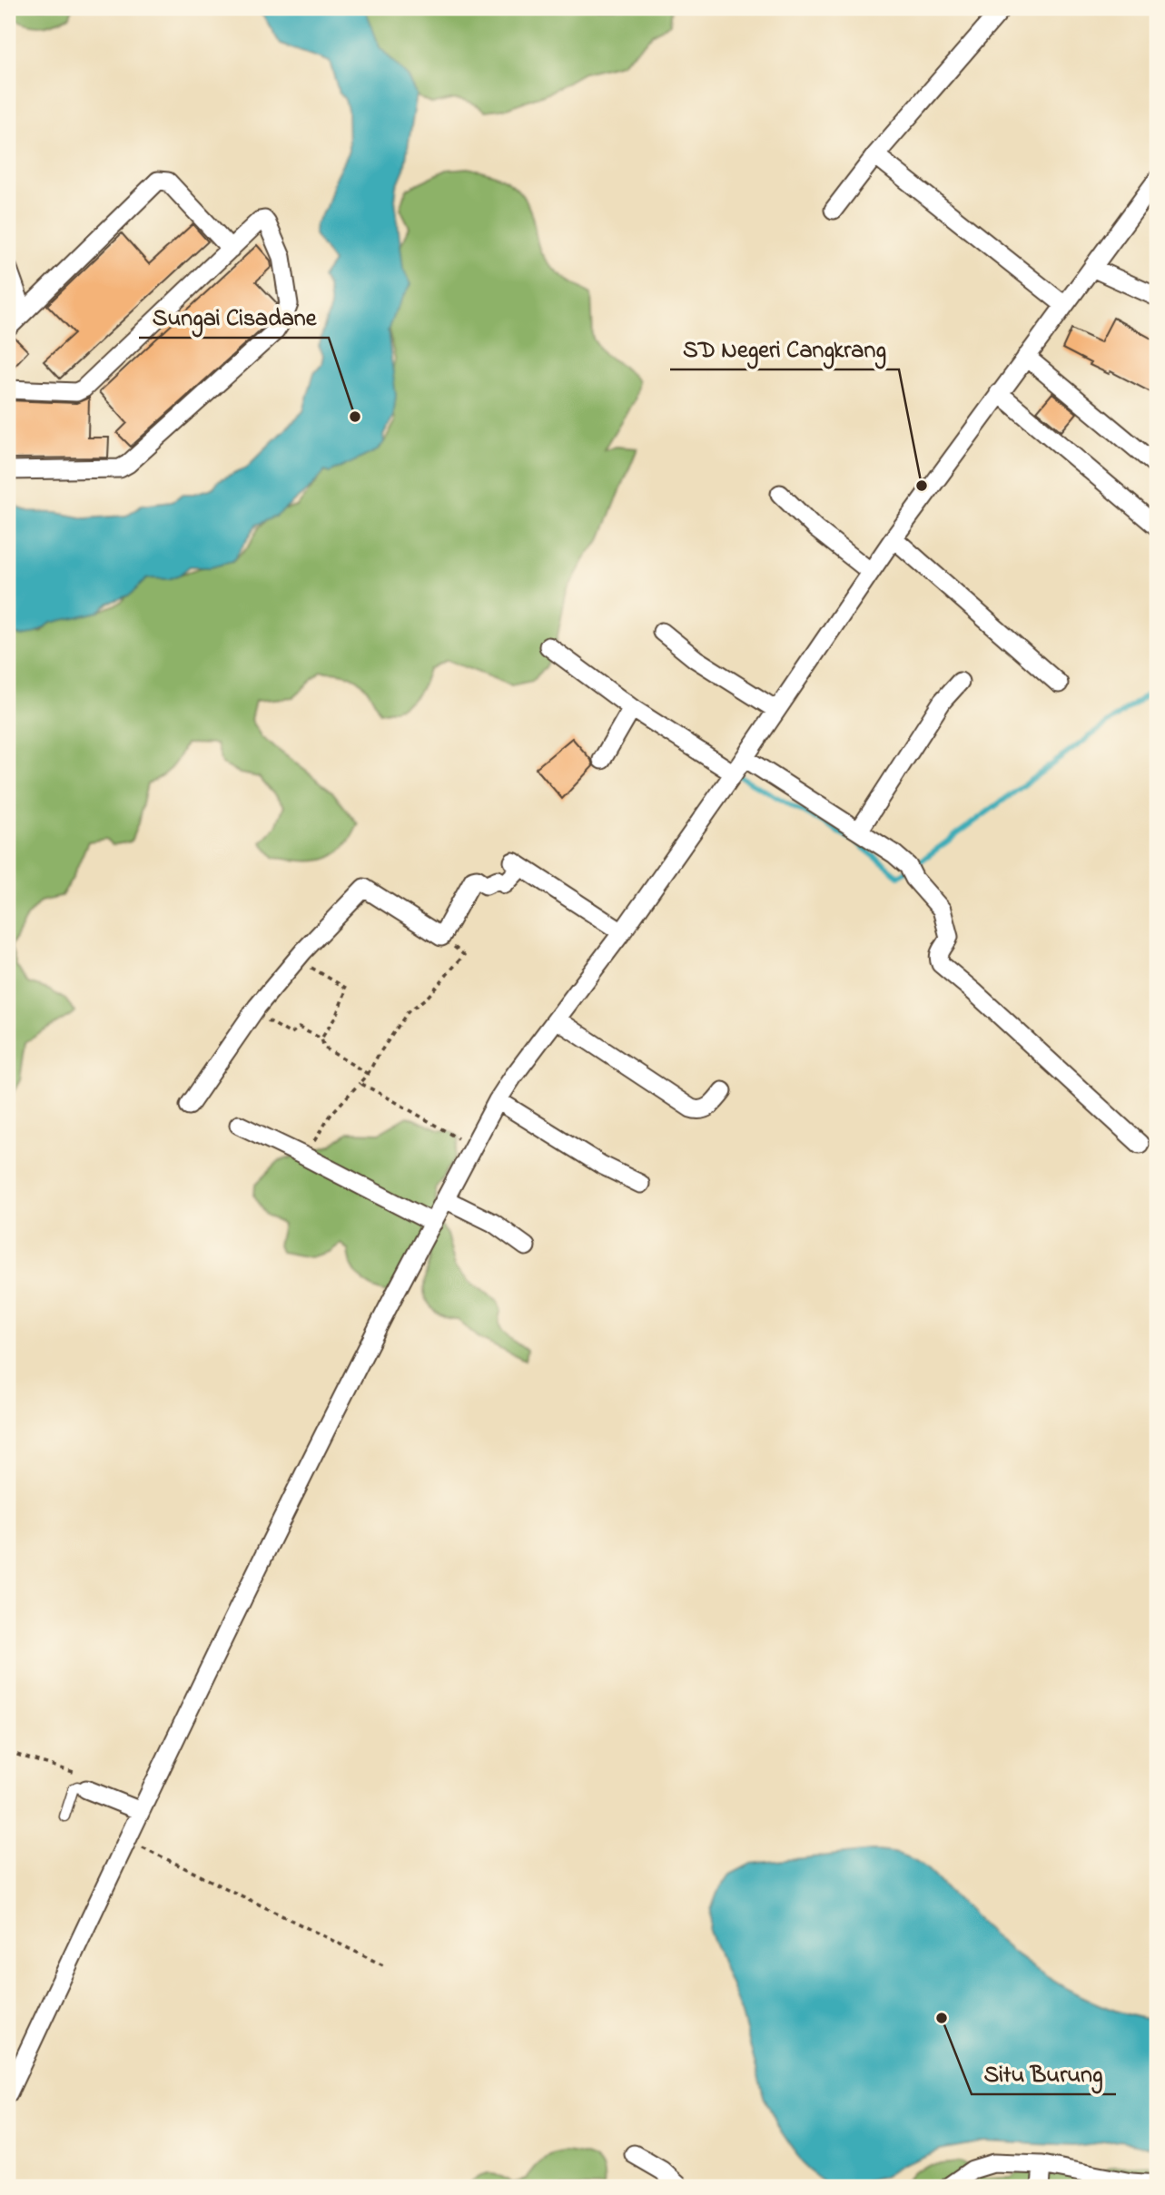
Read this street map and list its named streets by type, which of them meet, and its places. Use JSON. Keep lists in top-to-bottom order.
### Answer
{
  "places": ["Sungai Cisadane", "SD Negeri Cangkrang", "Situ Burung"]
}
